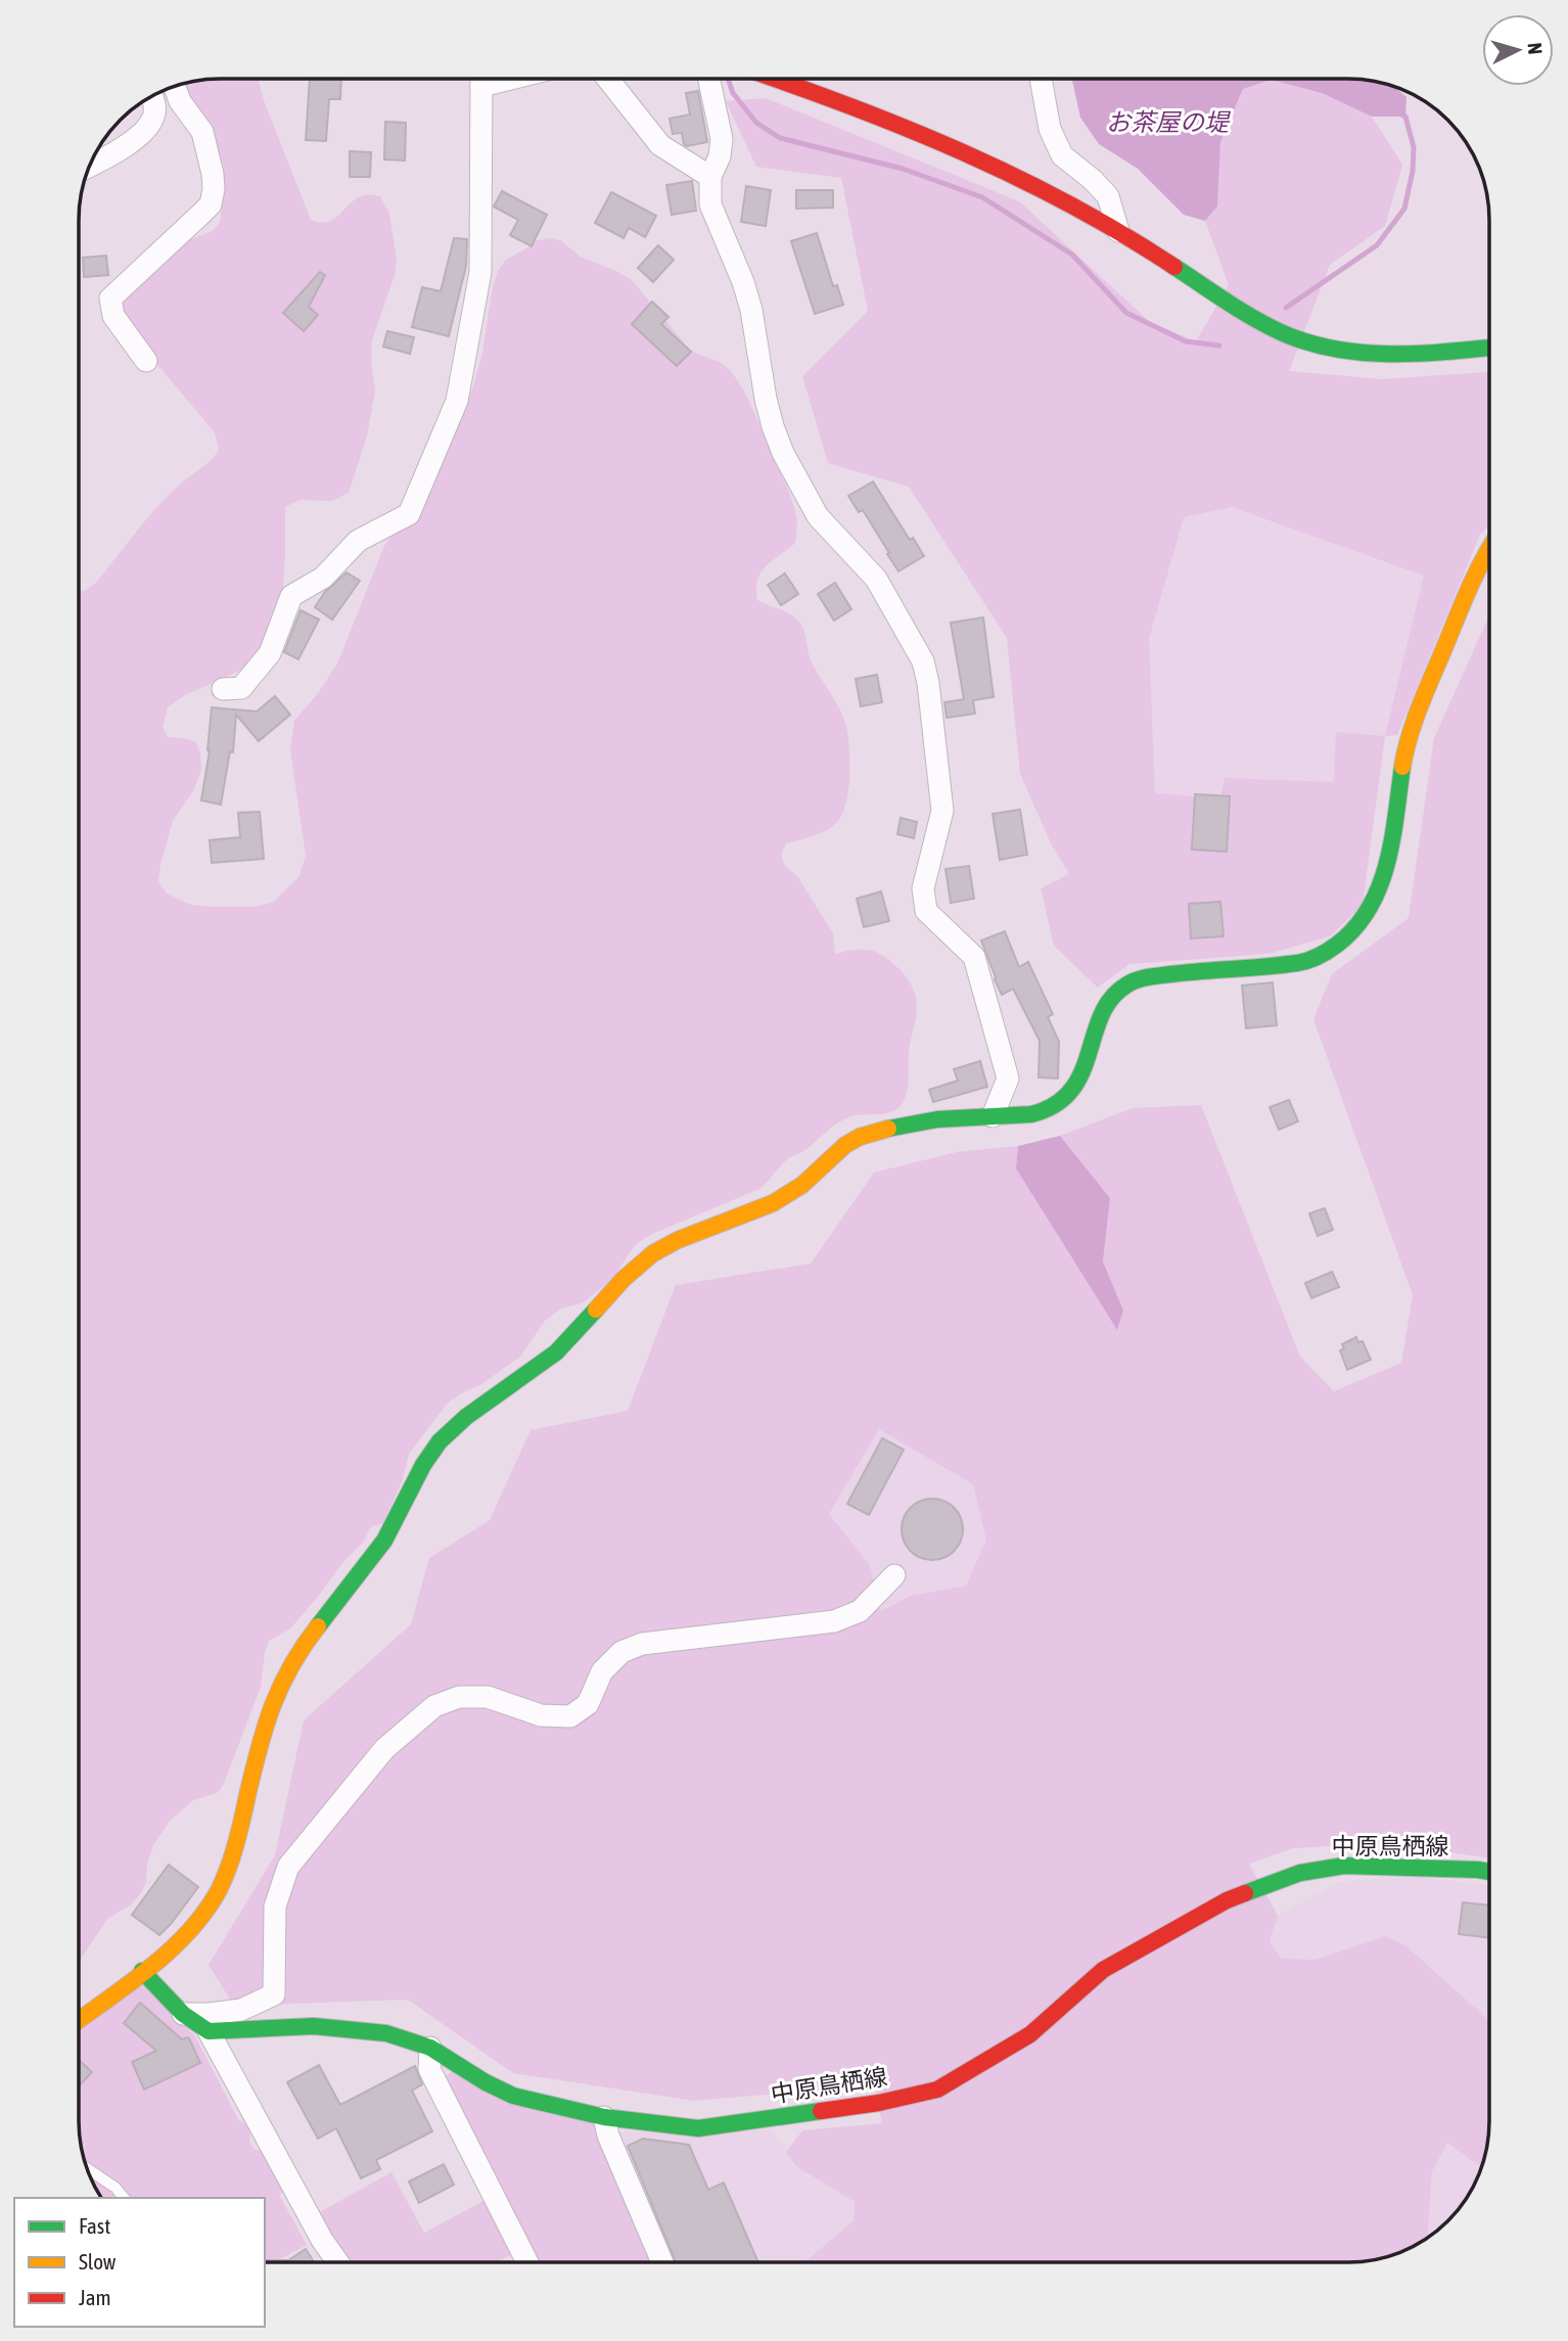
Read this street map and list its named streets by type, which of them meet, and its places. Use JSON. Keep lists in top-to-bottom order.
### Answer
{
  "streets": {
    "street": ["中原鳥栖線"]
  },
  "water": ["お茶屋の堤"],
  "legend": ["Fast", "Slow", "Jam"],
  "north": "right"
}
